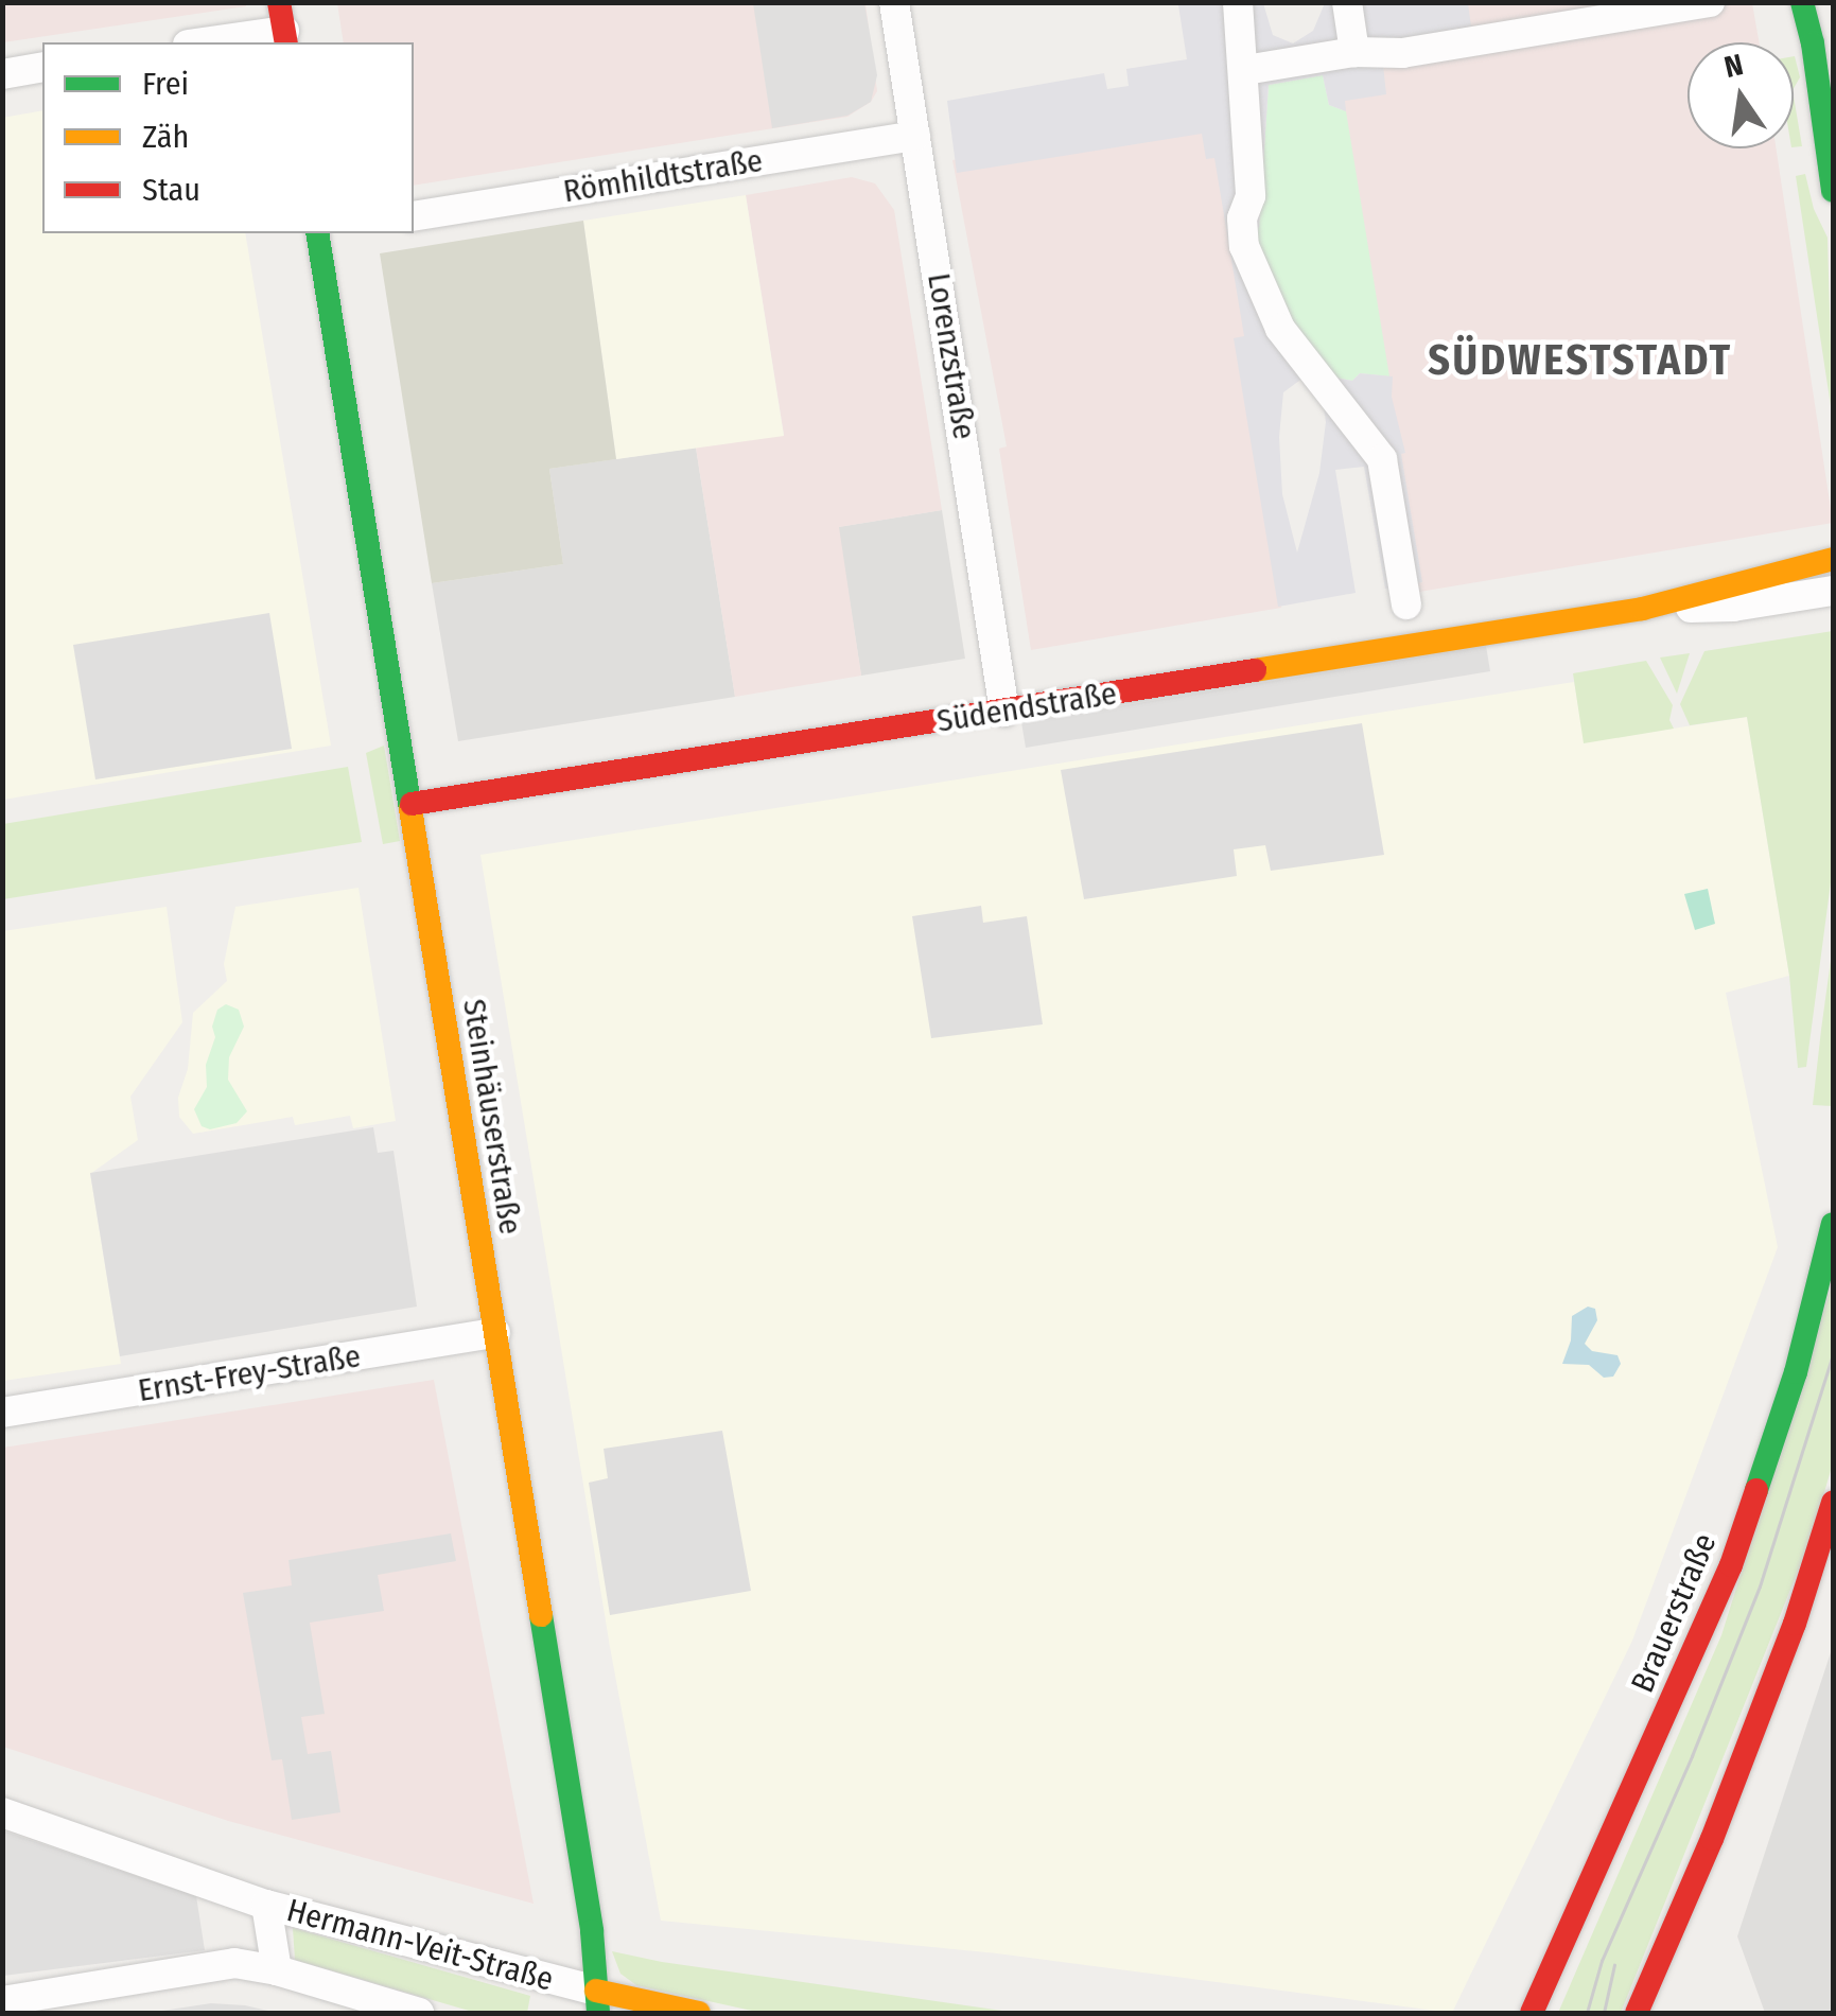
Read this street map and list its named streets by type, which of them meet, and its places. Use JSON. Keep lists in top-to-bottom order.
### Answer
{
  "streets": {
    "street": [
      "Römhildtstraße",
      "Lorenzstraße",
      "Südendstraße",
      "Steinhäuserstraße",
      "Ernst-Frey-Straße",
      "Brauerstraße",
      "Hermann-Veit-Straße"
    ]
  },
  "crossings": [
    ["Römhildtstraße", "Lorenzstraße"],
    ["Lorenzstraße", "Südendstraße"],
    ["Südendstraße", "Steinhäuserstraße"],
    ["Steinhäuserstraße", "Ernst-Frey-Straße"],
    ["Steinhäuserstraße", "Hermann-Veit-Straße"]
  ],
  "districts": ["SÜDWESTSTADT"],
  "legend": ["Frei", "Zäh", "Stau"],
  "north": "top"
}
